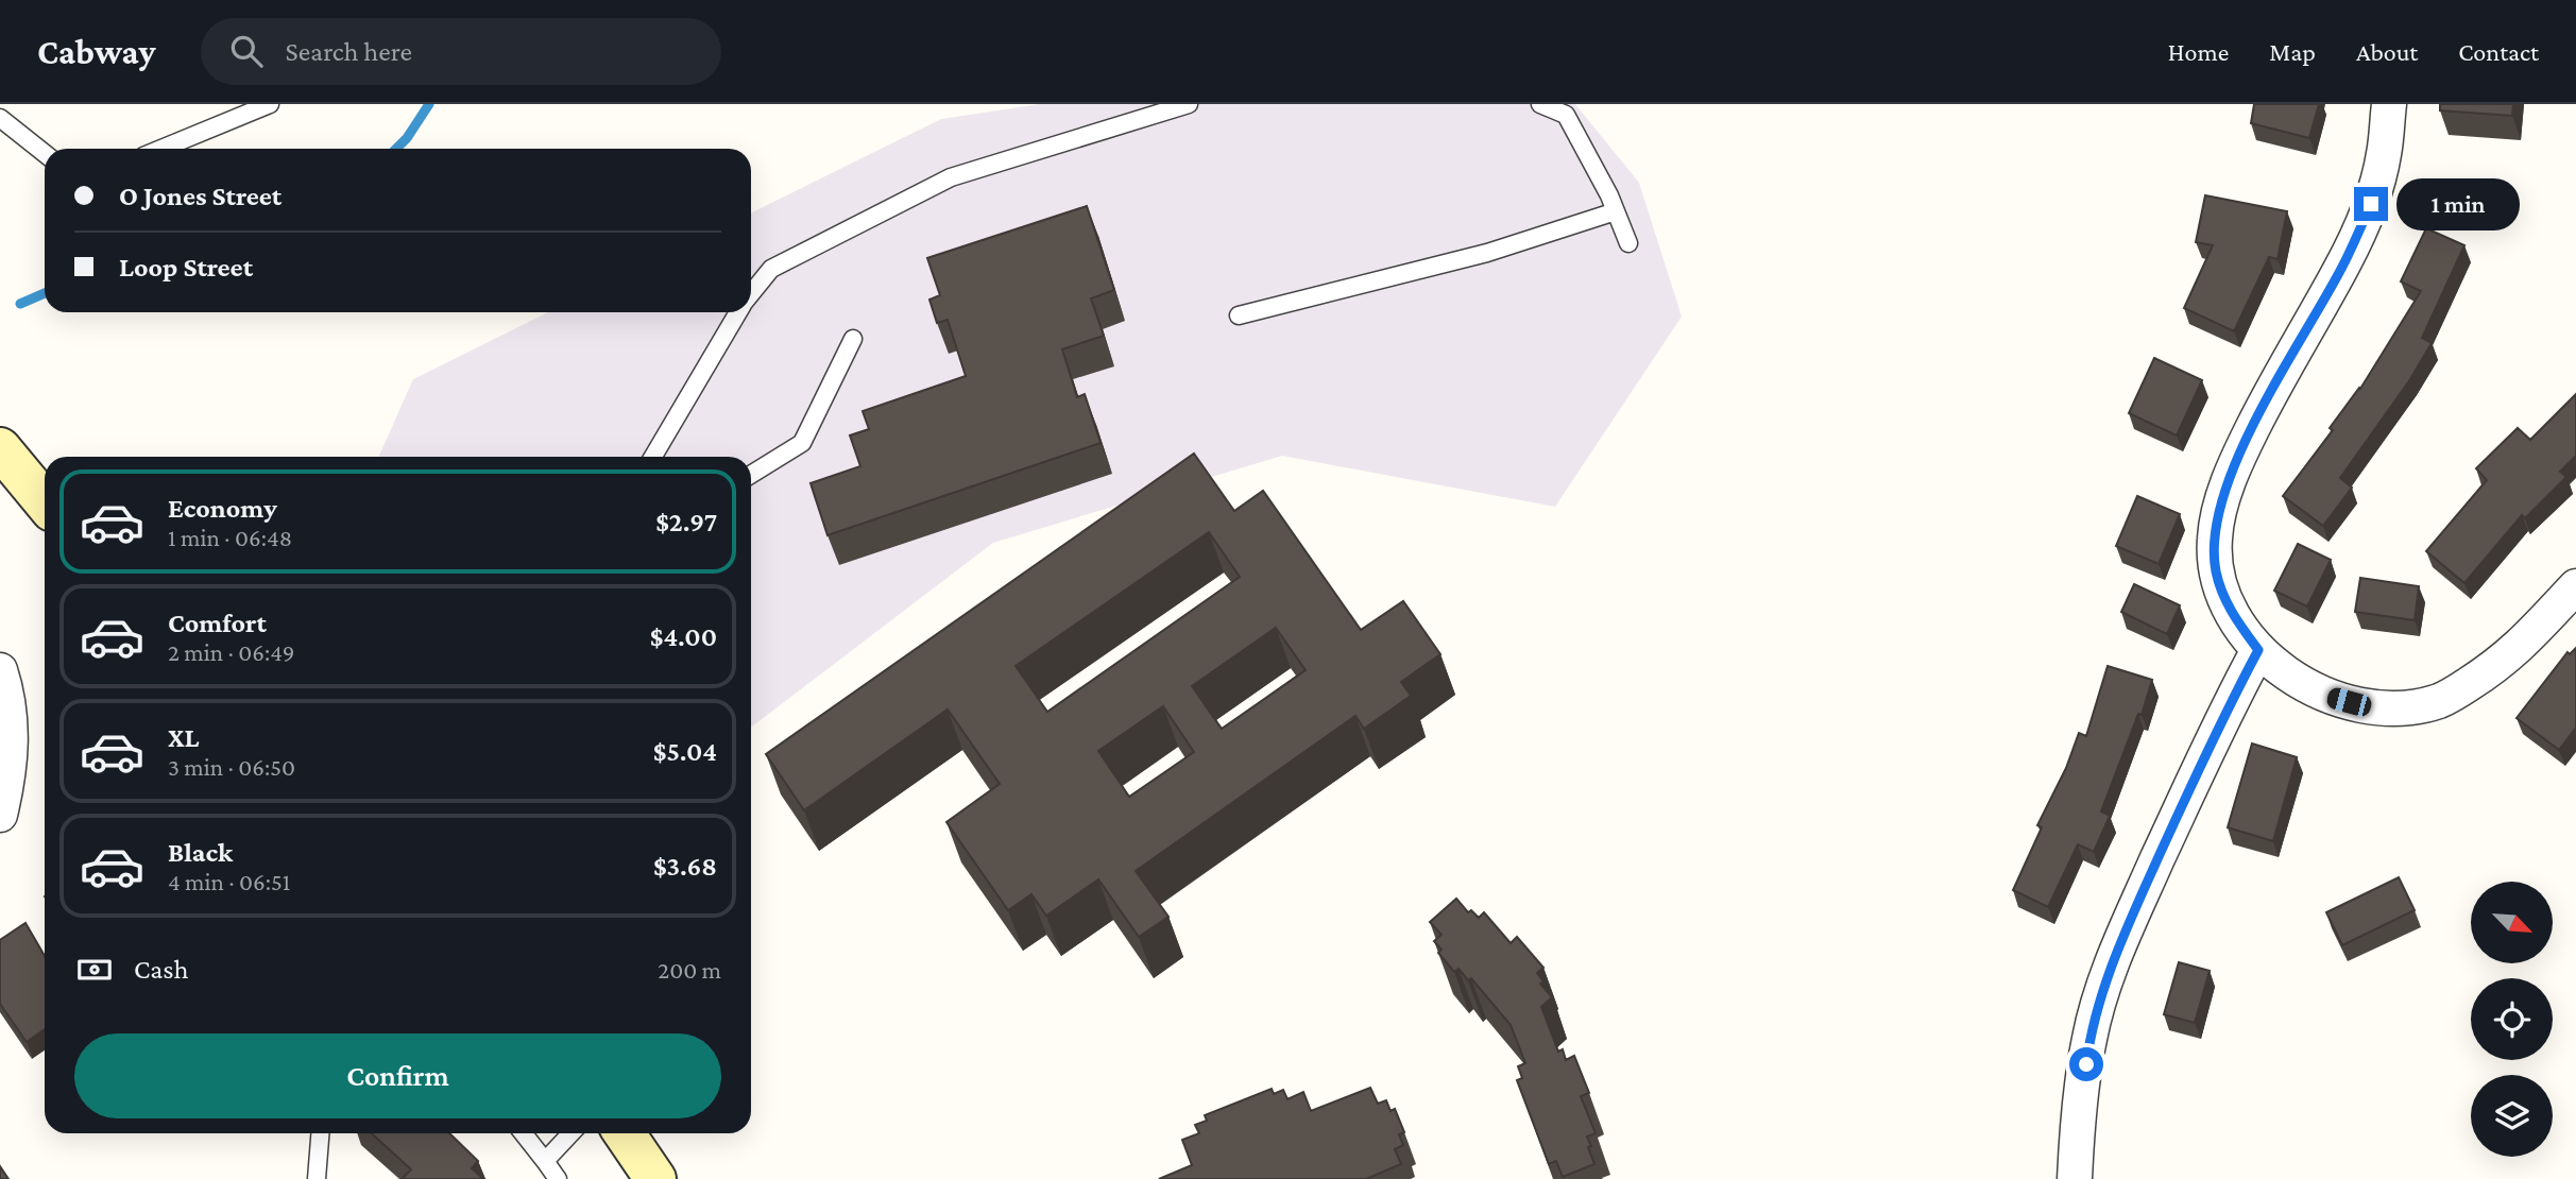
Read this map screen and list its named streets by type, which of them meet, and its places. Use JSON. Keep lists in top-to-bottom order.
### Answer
{
  "north": "bottom right",
  "page": {
    "header": "Cabway",
    "search": "Search here",
    "nav": [
      "Home",
      "Map",
      "About",
      "Contact"
    ],
    "banner": ["O Jones Street", "Loop Street"],
    "bubble": "1 min",
    "list": [
      {
        "name": "Economy",
        "note": "1 min · 06:48",
        "value": "$2.97"
      },
      {
        "name": "Comfort",
        "note": "2 min · 06:49",
        "value": "$4.00"
      },
      {
        "name": "XL",
        "note": "3 min · 06:50",
        "value": "$5.04"
      },
      {
        "name": "Black",
        "note": "4 min · 06:51",
        "value": "$3.68"
      }
    ],
    "pay": ["Cash", "200 m"],
    "buttons": "Confirm"
  }
}
